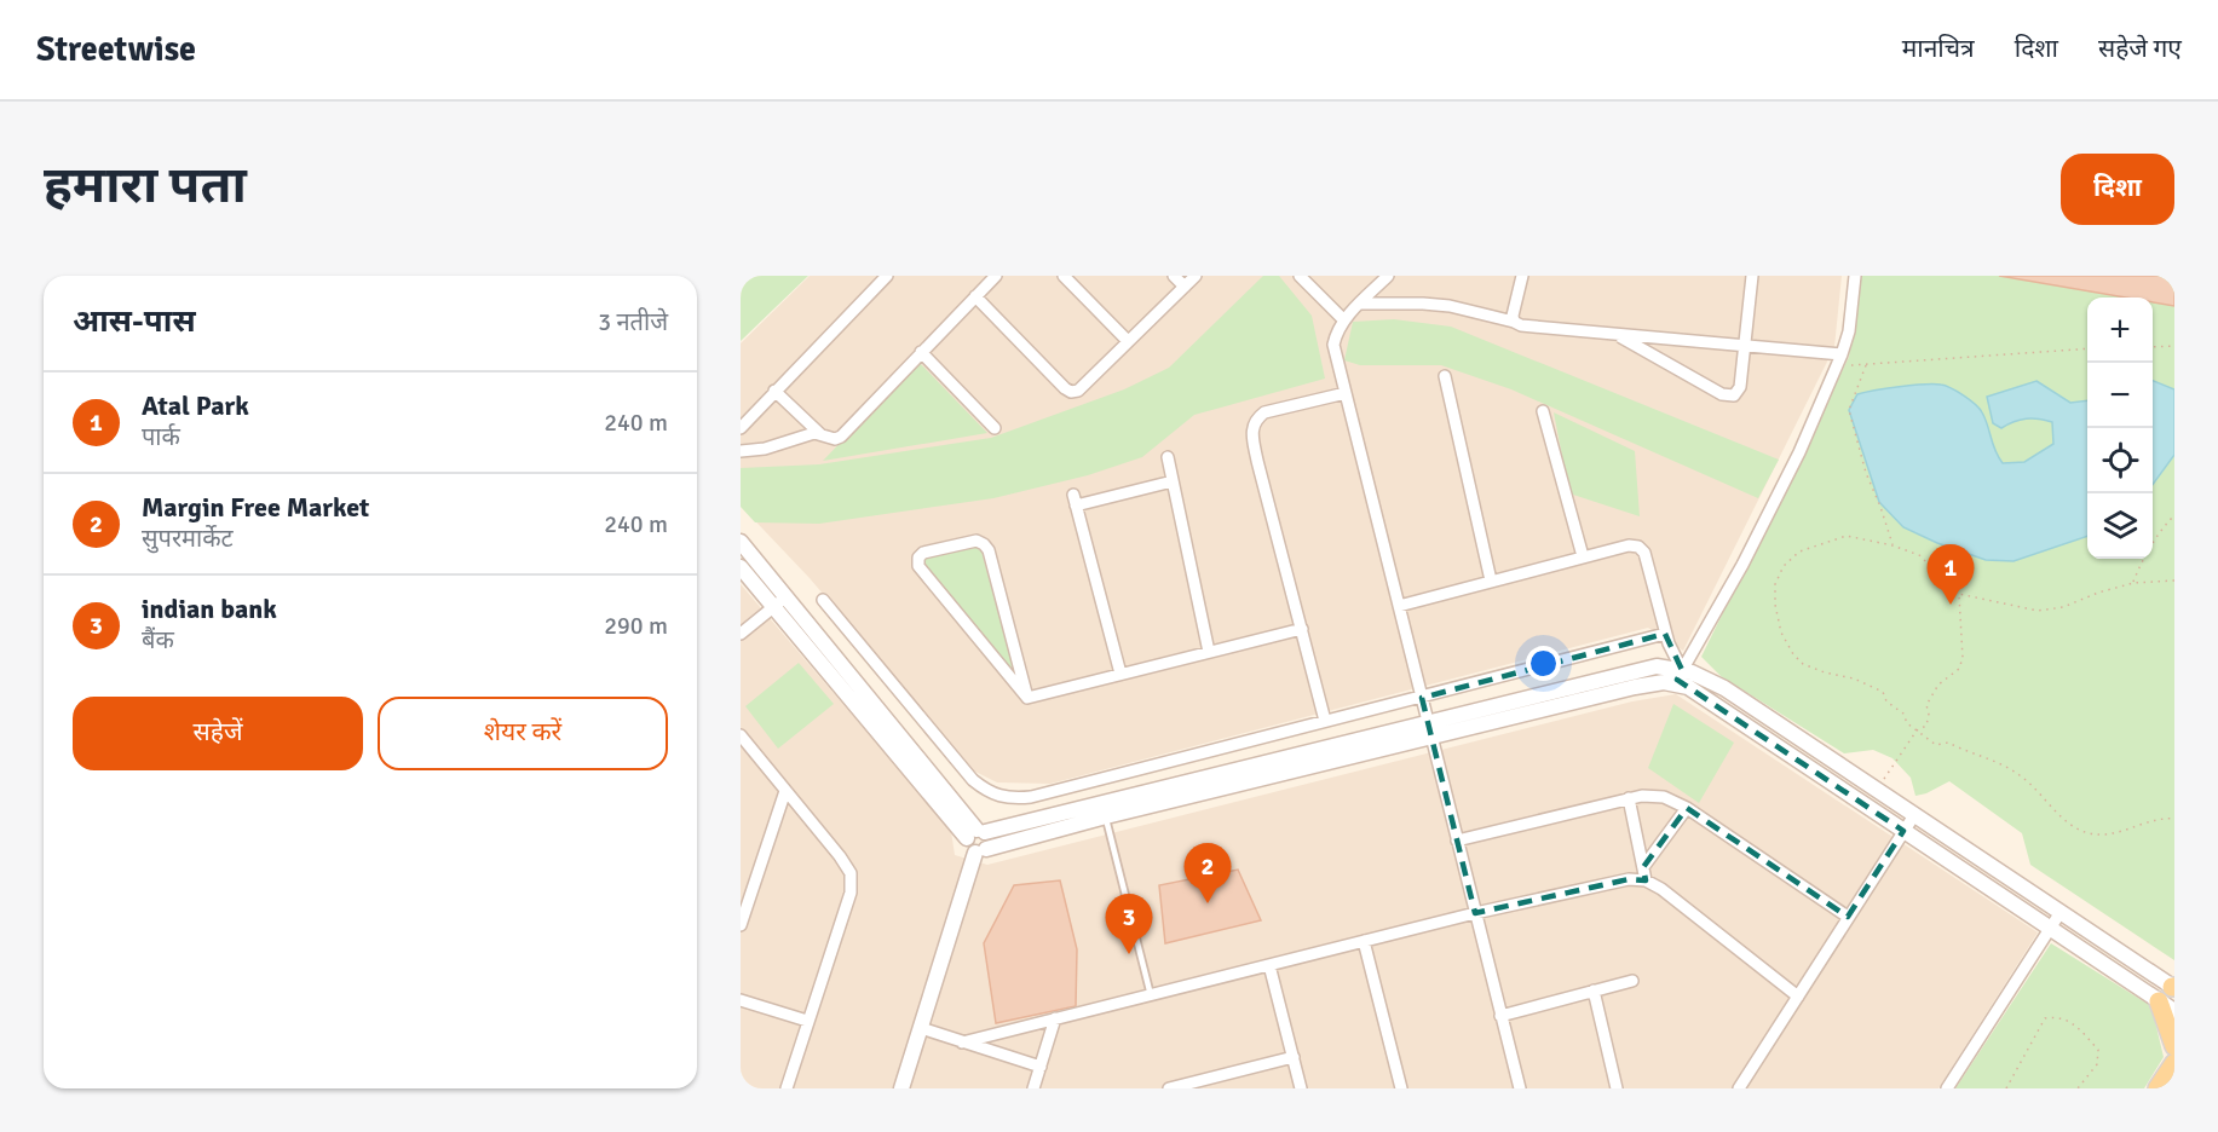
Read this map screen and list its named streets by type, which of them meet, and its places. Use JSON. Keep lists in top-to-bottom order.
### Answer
{
  "page": {
    "header": "Streetwise",
    "nav": ["मानचित्र", "दिशा", "सहेजे गए"],
    "buttons": [
      "दिशा",
      ["सहेजें", "शेयर करें"]
    ],
    "title": "हमारा पता",
    "heading": ["आस-पास", "3 नतीजे"],
    "map_buttons": ["+", "−"],
    "list": [
      {
        "mark": "1",
        "name": "Atal Park",
        "note": "पार्क",
        "value": "240 m"
      },
      {
        "mark": "2",
        "name": "Margin Free Market",
        "note": "सुपरमार्केट",
        "value": "240 m"
      },
      {
        "mark": "3",
        "name": "indian bank",
        "note": "बैंक",
        "value": "290 m"
      }
    ],
    "pins": ["1", "2", "3"]
  }
}
